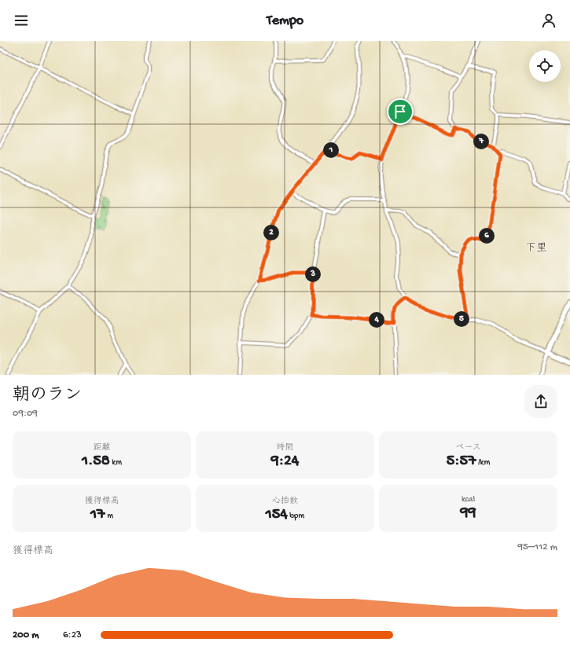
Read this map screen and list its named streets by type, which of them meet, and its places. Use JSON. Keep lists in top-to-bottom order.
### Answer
{
  "districts": ["下里"],
  "page": {
    "header": "Tempo",
    "pins": [
      "7",
      "1",
      "2",
      "6",
      "3",
      "5",
      "4"
    ],
    "heading": ["朝のラン", "09:09"],
    "stats": [
      ["距離", "1.58 km"],
      ["時間", "9:24"],
      ["ペース", "5:57 /km"],
      ["獲得標高", "17 m"],
      ["心拍数", "154 bpm"],
      ["kcal", "99"]
    ],
    "chart": ["獲得標高", "95–112 m"],
    "list": [
      {
        "name": "200 m",
        "note": "6:23"
      }
    ]
  }
}
